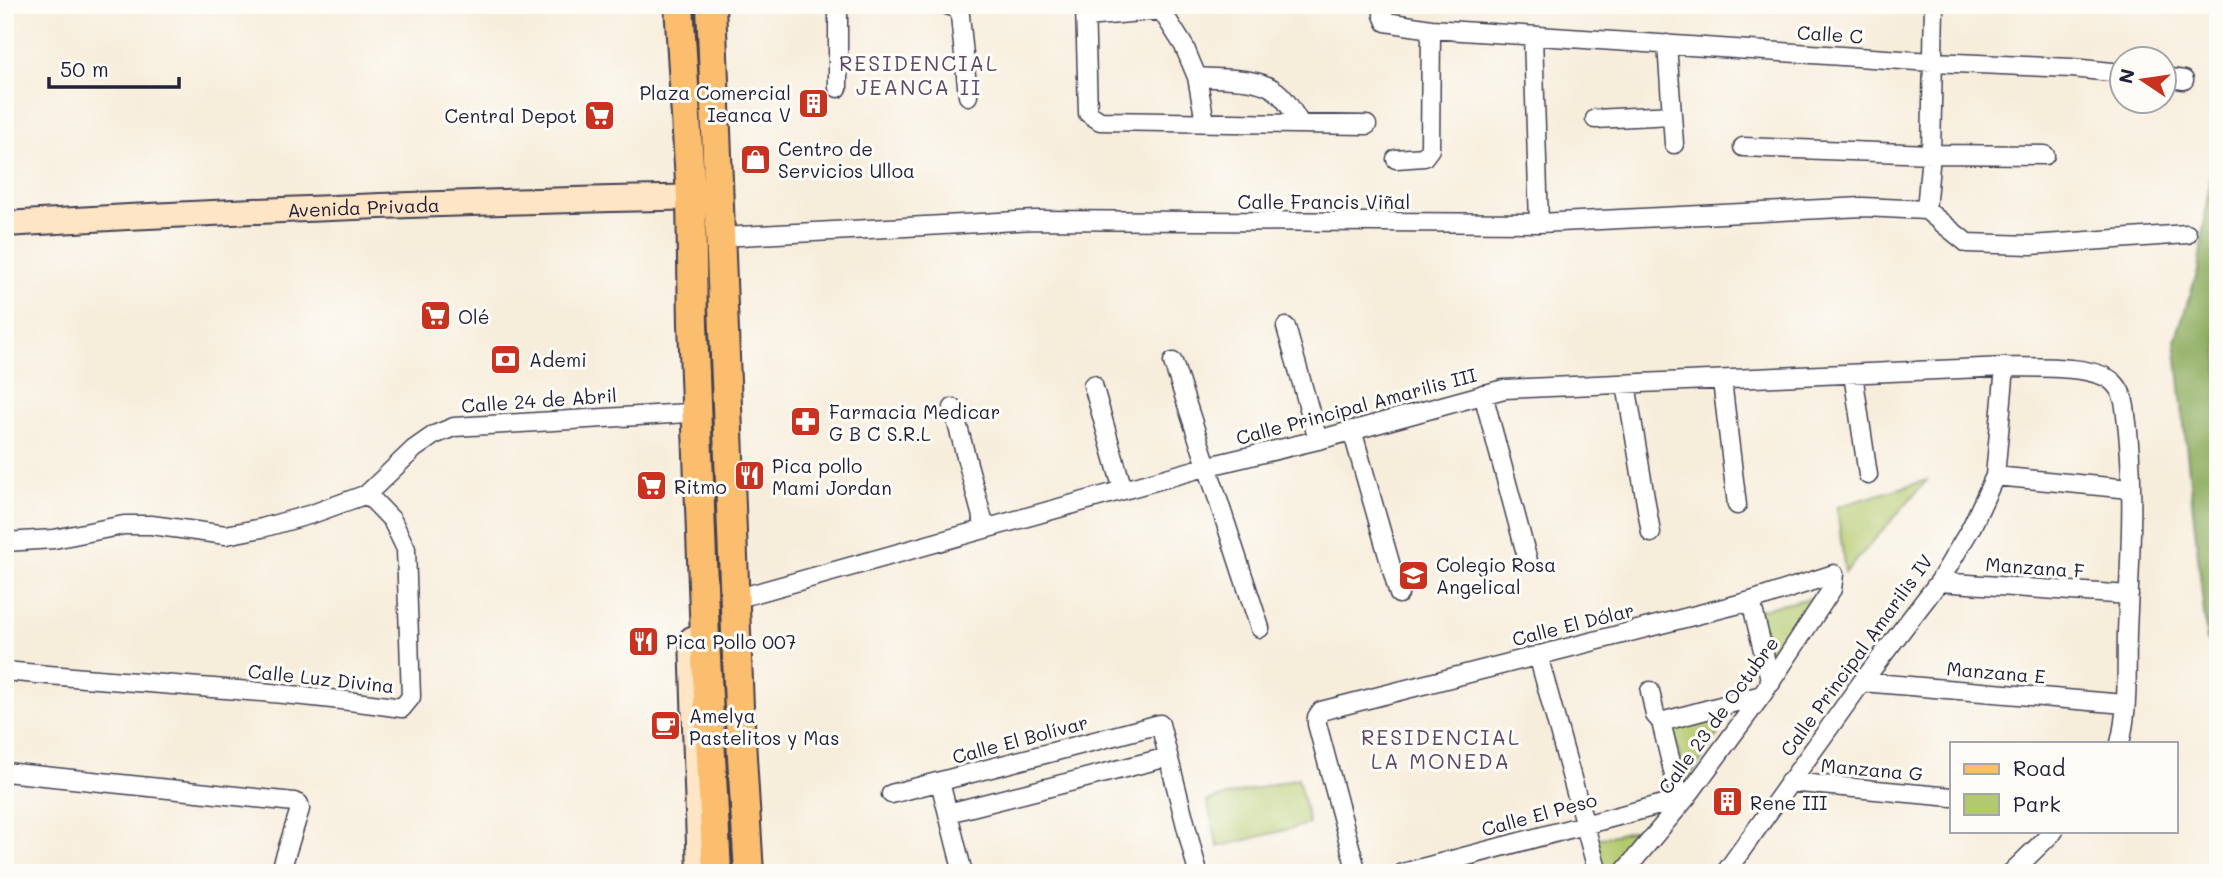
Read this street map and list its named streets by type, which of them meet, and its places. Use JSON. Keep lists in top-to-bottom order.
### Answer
{
  "streets": {
    "street": [
      "Calle C",
      "Calle Francis Viñal",
      "Avenida Privada",
      "Calle 24 de Abril",
      "Calle Principal Amarilis III",
      "Manzana F",
      "Calle El Dólar",
      "Calle Principal Amarilis IV",
      "Manzana E",
      "Calle Luz Divina",
      "Calle 23 de Octubre",
      "Calle El Bolívar",
      "Manzana G",
      "Calle El Peso"
    ]
  },
  "crossings": [
    ["Calle 24 de Abril", "Calle Luz Divina"],
    ["Calle Principal Amarilis III", "Manzana F"],
    ["Calle Principal Amarilis III", "Calle Principal Amarilis IV"],
    ["Calle Principal Amarilis III", "Manzana E"],
    ["Manzana F", "Calle Principal Amarilis IV"],
    ["Calle El Dólar", "Calle 23 de Octubre"],
    ["Calle Principal Amarilis IV", "Manzana E"],
    ["Calle Principal Amarilis IV", "Manzana G"],
    ["Calle 23 de Octubre", "Calle El Peso"]
  ],
  "districts": ["RESIDENCIAL JEANCA II", "RESIDENCIAL LA MONEDA"],
  "places": {
    "building": ["Plaza Comercial Ieanca V", "Rene III"],
    "supermarket": ["Central Depot", "Olé", "Ritmo"],
    "shop": ["Centro de Servicios Ulloa"],
    "bank": ["Ademi"],
    "pharmacy": ["Farmacia Medicar G B C S.R.L"],
    "restaurant": ["Pica pollo Mami Jordan", "Pica Pollo 007"],
    "school or university": ["Colegio Rosa Angelical"],
    "cafe": ["Amelya Pastelitos y Mas"]
  },
  "legend": ["Road", "Park"],
  "scale_bar": "50 m",
  "north": "left"
}
